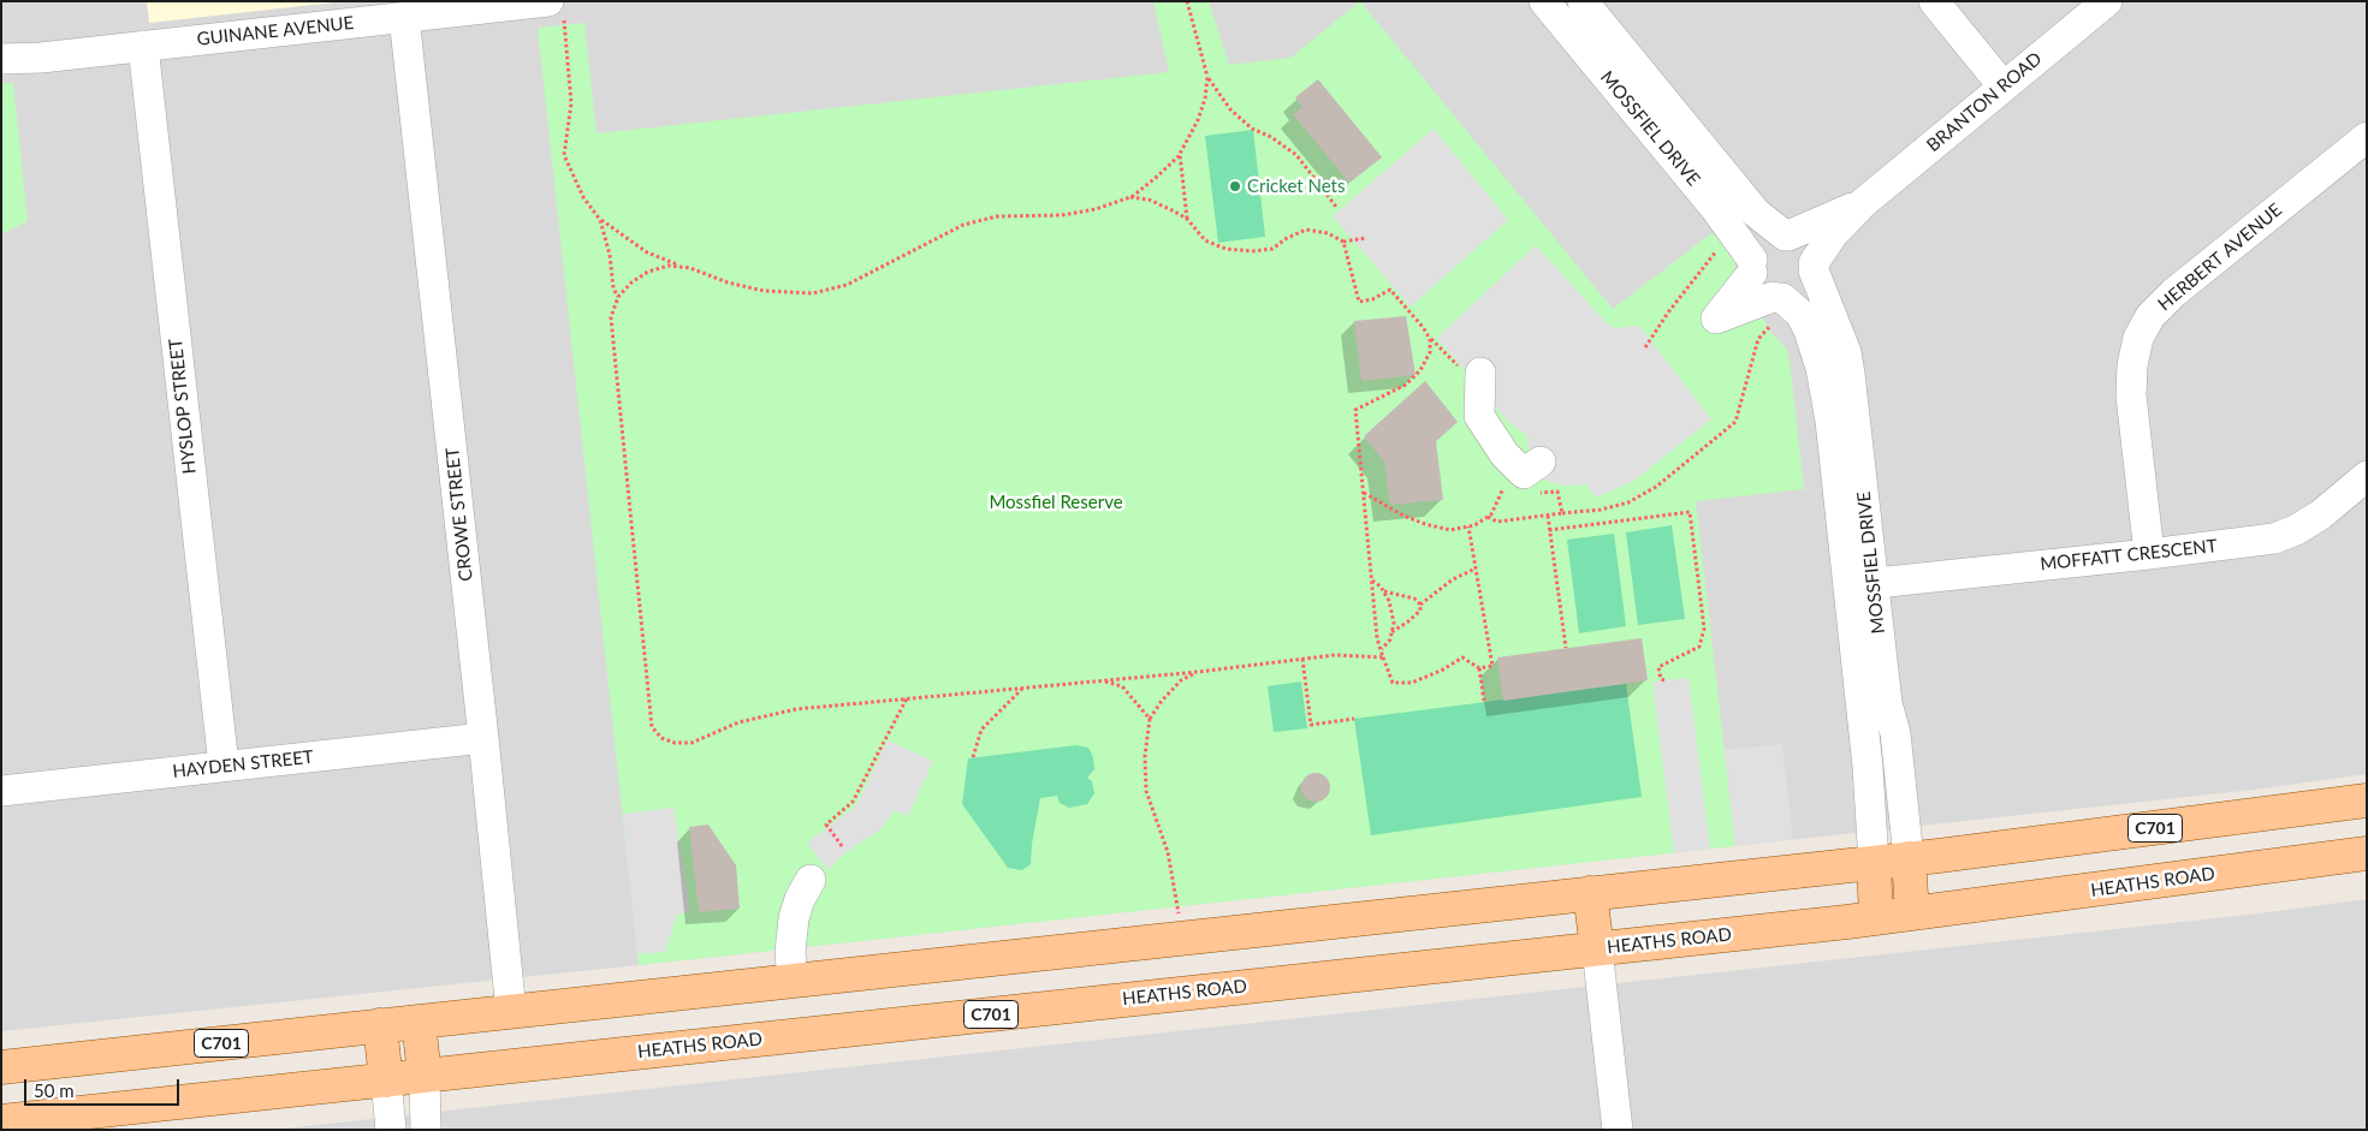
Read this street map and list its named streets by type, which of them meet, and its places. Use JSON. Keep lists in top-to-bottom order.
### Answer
{
  "streets": {
    "main road": ["C701", "HEATHS ROAD"],
    "street": [
      "GUINANE AVENUE",
      "BRANTON ROAD",
      "MOSSFIEL DRIVE",
      "HERBERT AVENUE",
      "HYSLOP STREET",
      "CROWE STREET",
      "MOFFATT CRESCENT",
      "HAYDEN STREET"
    ]
  },
  "crossings": [
    ["GUINANE AVENUE", "HYSLOP STREET"],
    ["GUINANE AVENUE", "CROWE STREET"],
    ["BRANTON ROAD", "MOSSFIEL DRIVE"],
    ["MOSSFIEL DRIVE", "MOFFATT CRESCENT"],
    ["MOSSFIEL DRIVE", "C701"],
    ["HERBERT AVENUE", "MOFFATT CRESCENT"],
    ["HYSLOP STREET", "HAYDEN STREET"],
    ["CROWE STREET", "HAYDEN STREET"],
    ["CROWE STREET", "C701"]
  ],
  "parks": ["Mossfiel Reserve"],
  "places": ["Cricket Nets"],
  "scale_bar": "50 m"
}
